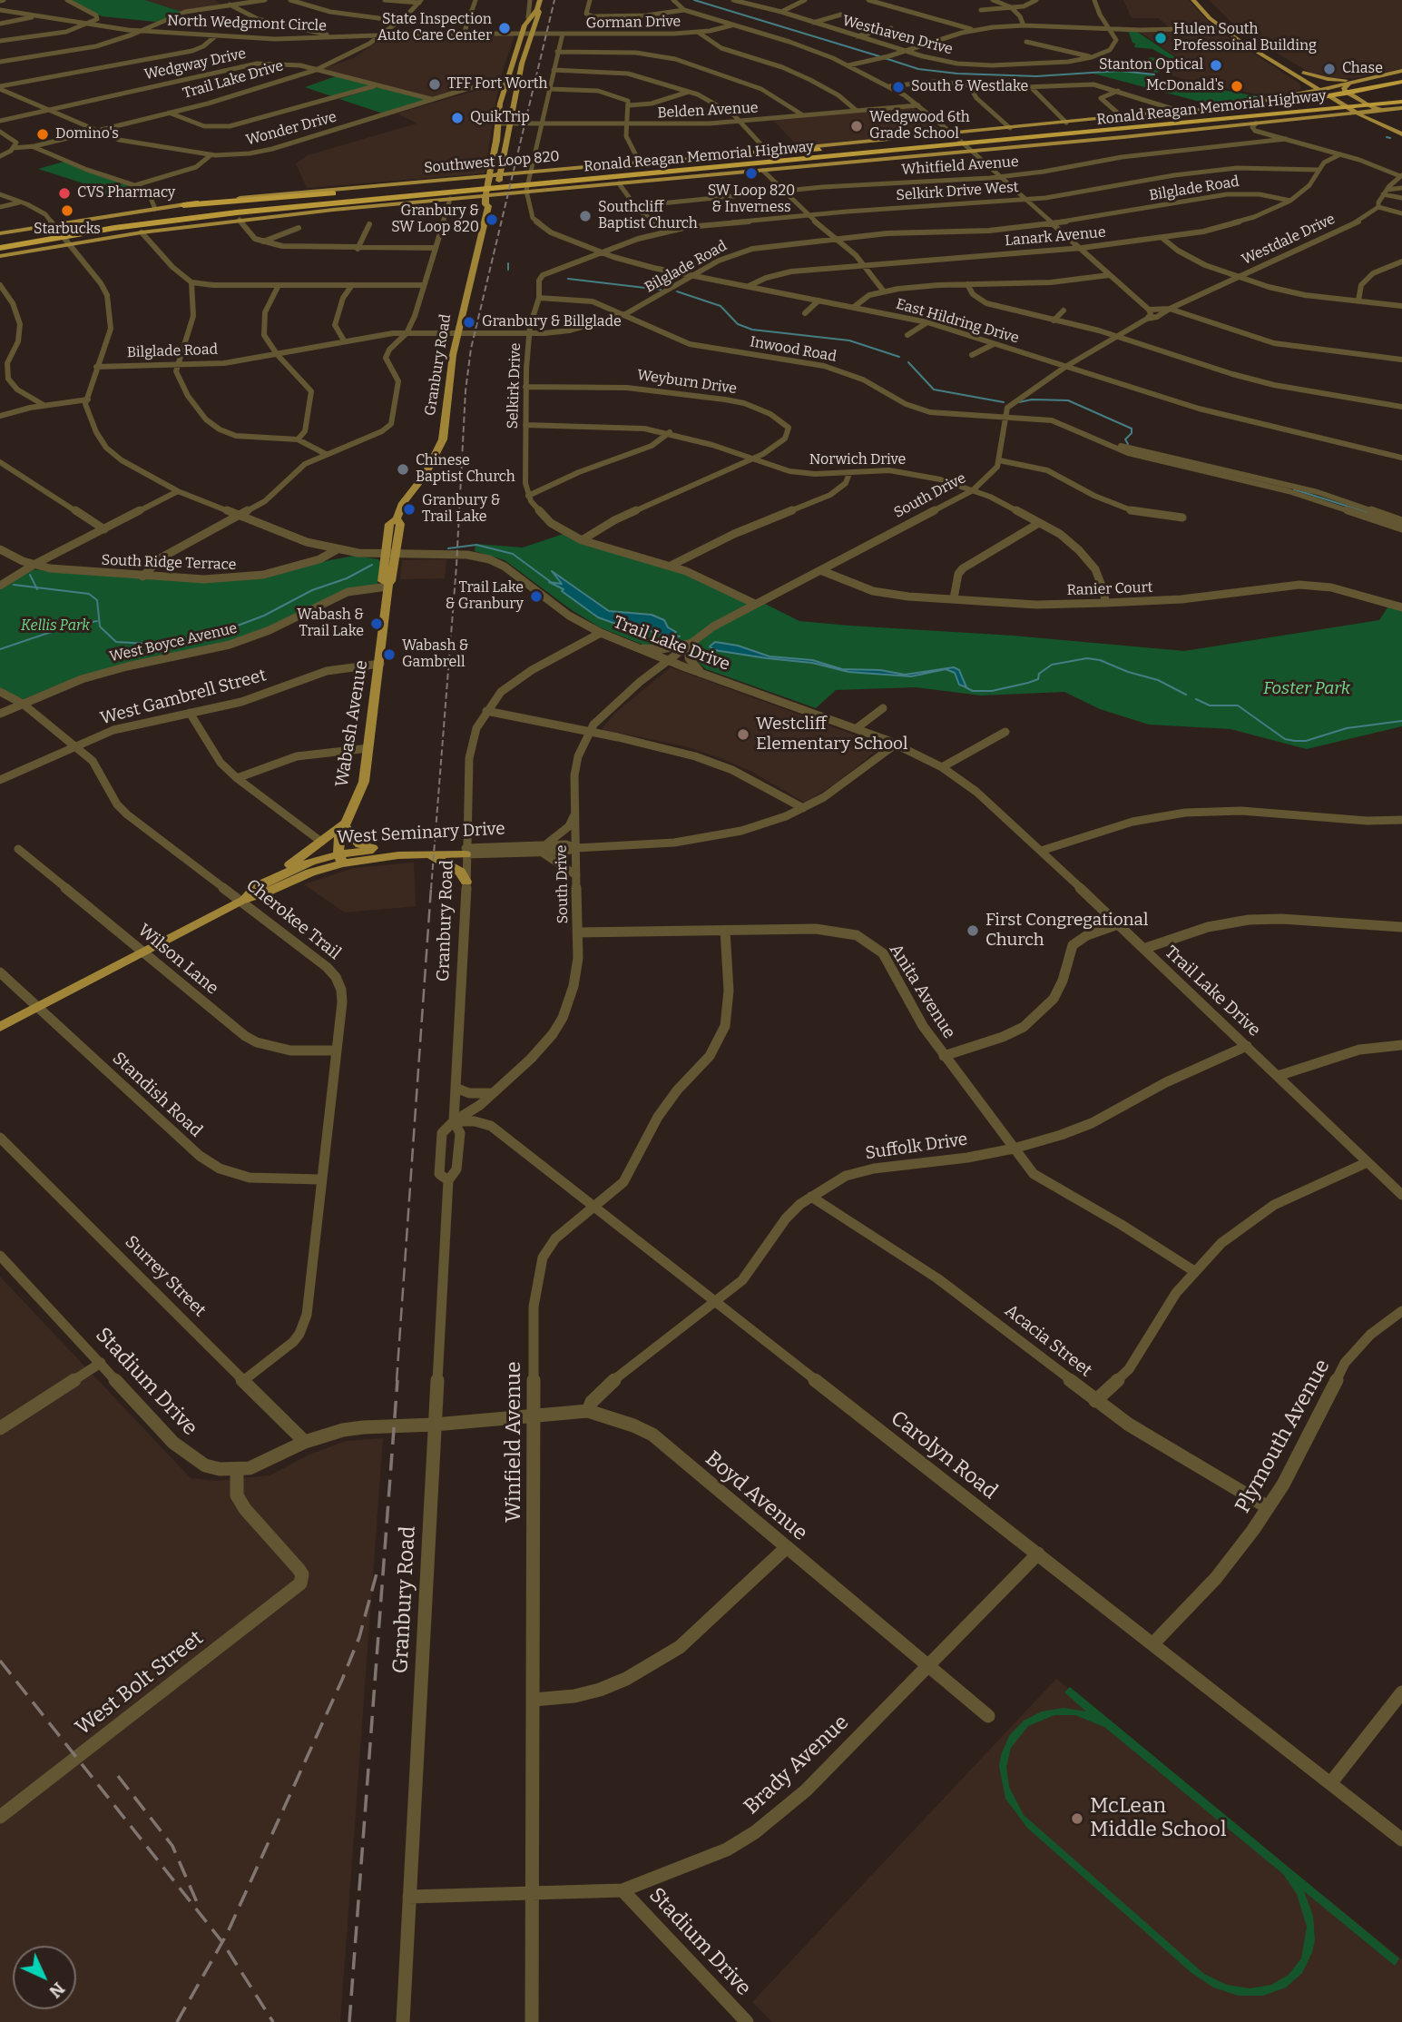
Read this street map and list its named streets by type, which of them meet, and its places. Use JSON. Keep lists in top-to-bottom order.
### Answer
{
  "streets": {
    "highway": ["Ronald Reagan Memorial Highway"],
    "main road": [
      "Southwest Loop 820",
      "Granbury Road",
      "Wabash Avenue",
      "West Seminary Drive"
    ],
    "street": [
      "Gorman Drive",
      "North Wedgmont Circle",
      "Westhaven Drive",
      "Wedgway Drive",
      "Trail Lake Drive",
      "Belden Avenue",
      "Wonder Drive",
      "Whitfield Avenue",
      "Bilglade Road",
      "Selkirk Drive West",
      "Lanark Avenue",
      "Westdale Drive",
      "East Hildring Drive",
      "Inwood Road",
      "Weyburn Drive",
      "Selkirk Drive",
      "Norwich Drive",
      "South Drive",
      "South Ridge Terrace",
      "Ranier Court",
      "West Boyce Avenue",
      "West Gambrell Street",
      "Cherokee Trail",
      "Wilson Lane",
      "Anita Avenue",
      "Standish Road",
      "Suffolk Drive",
      "Surrey Street",
      "Acacia Street",
      "Stadium Drive",
      "Plymouth Avenue",
      "Winfield Avenue",
      "Carolyn Road",
      "Boyd Avenue",
      "West Bolt Street",
      "Brady Avenue"
    ]
  },
  "crossings": [
    ["Gorman Drive", "North Wedgmont Circle"],
    ["Gorman Drive", "Granbury Road"],
    ["North Wedgmont Circle", "Trail Lake Drive"],
    ["North Wedgmont Circle", "Granbury Road"],
    ["Wedgway Drive", "Trail Lake Drive"],
    ["Wedgway Drive", "Wonder Drive"],
    ["Trail Lake Drive", "Wonder Drive"],
    ["Trail Lake Drive", "Southwest Loop 820"],
    ["Trail Lake Drive", "Bilglade Road"],
    ["Trail Lake Drive", "Granbury Road"],
    ["Trail Lake Drive", "South Drive"],
    ["Trail Lake Drive", "South Ridge Terrace"],
    ["Trail Lake Drive", "Wabash Avenue"],
    ["Trail Lake Drive", "West Seminary Drive"],
    ["Trail Lake Drive", "Suffolk Drive"],
    ["Ronald Reagan Memorial Highway", "Southwest Loop 820"],
    ["Belden Avenue", "East Hildring Drive"],
    ["Belden Avenue", "Granbury Road"],
    ["Wonder Drive", "Granbury Road"],
    ["Southwest Loop 820", "Granbury Road"],
    ["Bilglade Road", "Lanark Avenue"],
    ["Bilglade Road", "East Hildring Drive"],
    ["Bilglade Road", "Inwood Road"],
    ["Bilglade Road", "Granbury Road"],
    ["Bilglade Road", "Selkirk Drive"],
    ["Selkirk Drive West", "Lanark Avenue"],
    ["Selkirk Drive West", "East Hildring Drive"],
    ["Selkirk Drive West", "Selkirk Drive"],
    ["Lanark Avenue", "East Hildring Drive"],
    ["East Hildring Drive", "Selkirk Drive"],
    ["Inwood Road", "Selkirk Drive"],
    ["Granbury Road", "South Drive"],
    ["Granbury Road", "Wabash Avenue"],
    ["Granbury Road", "West Seminary Drive"],
    ["Granbury Road", "Carolyn Road"],
    ["Granbury Road", "Brady Avenue"],
    ["Weyburn Drive", "Selkirk Drive"],
    ["Weyburn Drive", "Norwich Drive"],
    ["Selkirk Drive", "Norwich Drive"],
    ["Norwich Drive", "South Drive"],
    ["Norwich Drive", "Ranier Court"],
    ["South Drive", "Ranier Court"],
    ["South Drive", "West Seminary Drive"],
    ["South Drive", "Anita Avenue"],
    ["South Drive", "Carolyn Road"],
    ["West Boyce Avenue", "Wabash Avenue"],
    ["West Boyce Avenue", "Cherokee Trail"],
    ["West Gambrell Street", "Wabash Avenue"],
    ["West Gambrell Street", "Cherokee Trail"],
    ["Wabash Avenue", "West Seminary Drive"],
    ["West Seminary Drive", "Cherokee Trail"],
    ["West Seminary Drive", "Wilson Lane"],
    ["West Seminary Drive", "Standish Road"],
    ["Cherokee Trail", "Wilson Lane"],
    ["Cherokee Trail", "Standish Road"],
    ["Cherokee Trail", "Surrey Street"],
    ["Anita Avenue", "Suffolk Drive"],
    ["Anita Avenue", "Winfield Avenue"],
    ["Suffolk Drive", "Acacia Street"],
    ["Suffolk Drive", "Carolyn Road"],
    ["Suffolk Drive", "Boyd Avenue"],
    ["Acacia Street", "Plymouth Avenue"],
    ["Stadium Drive", "West Bolt Street"],
    ["Stadium Drive", "Brady Avenue"],
    ["Plymouth Avenue", "Carolyn Road"],
    ["Winfield Avenue", "Carolyn Road"],
    ["Winfield Avenue", "Boyd Avenue"],
    ["Winfield Avenue", "Brady Avenue"],
    ["Carolyn Road", "Brady Avenue"],
    ["Boyd Avenue", "Brady Avenue"]
  ],
  "parks": ["Kellis Park", "Foster Park"],
  "places": [
    "State Inspection Auto Care Center",
    "Hulen South Professoinal Building",
    "Stanton Optical",
    "Chase",
    "TFF Fort Worth",
    "McDonald's",
    "South & Westlake",
    "QuikTrip",
    "Wedgwood 6th Grade School",
    "Domino's",
    "SW Loop 820 & Inverness",
    "CVS Pharmacy",
    "Starbucks",
    "Southcliff Baptist Church",
    "Granbury & SW Loop 820",
    "Granbury & Billglade",
    "Chinese Baptist Church",
    "Granbury & Trail Lake",
    "Trail Lake & Granbury",
    "Wabash & Trail Lake",
    "Wabash & Gambrell",
    "Westcliff Elementary School",
    "First Congregational Church",
    "McLean Middle School"
  ],
  "north": "bottom right"
}
